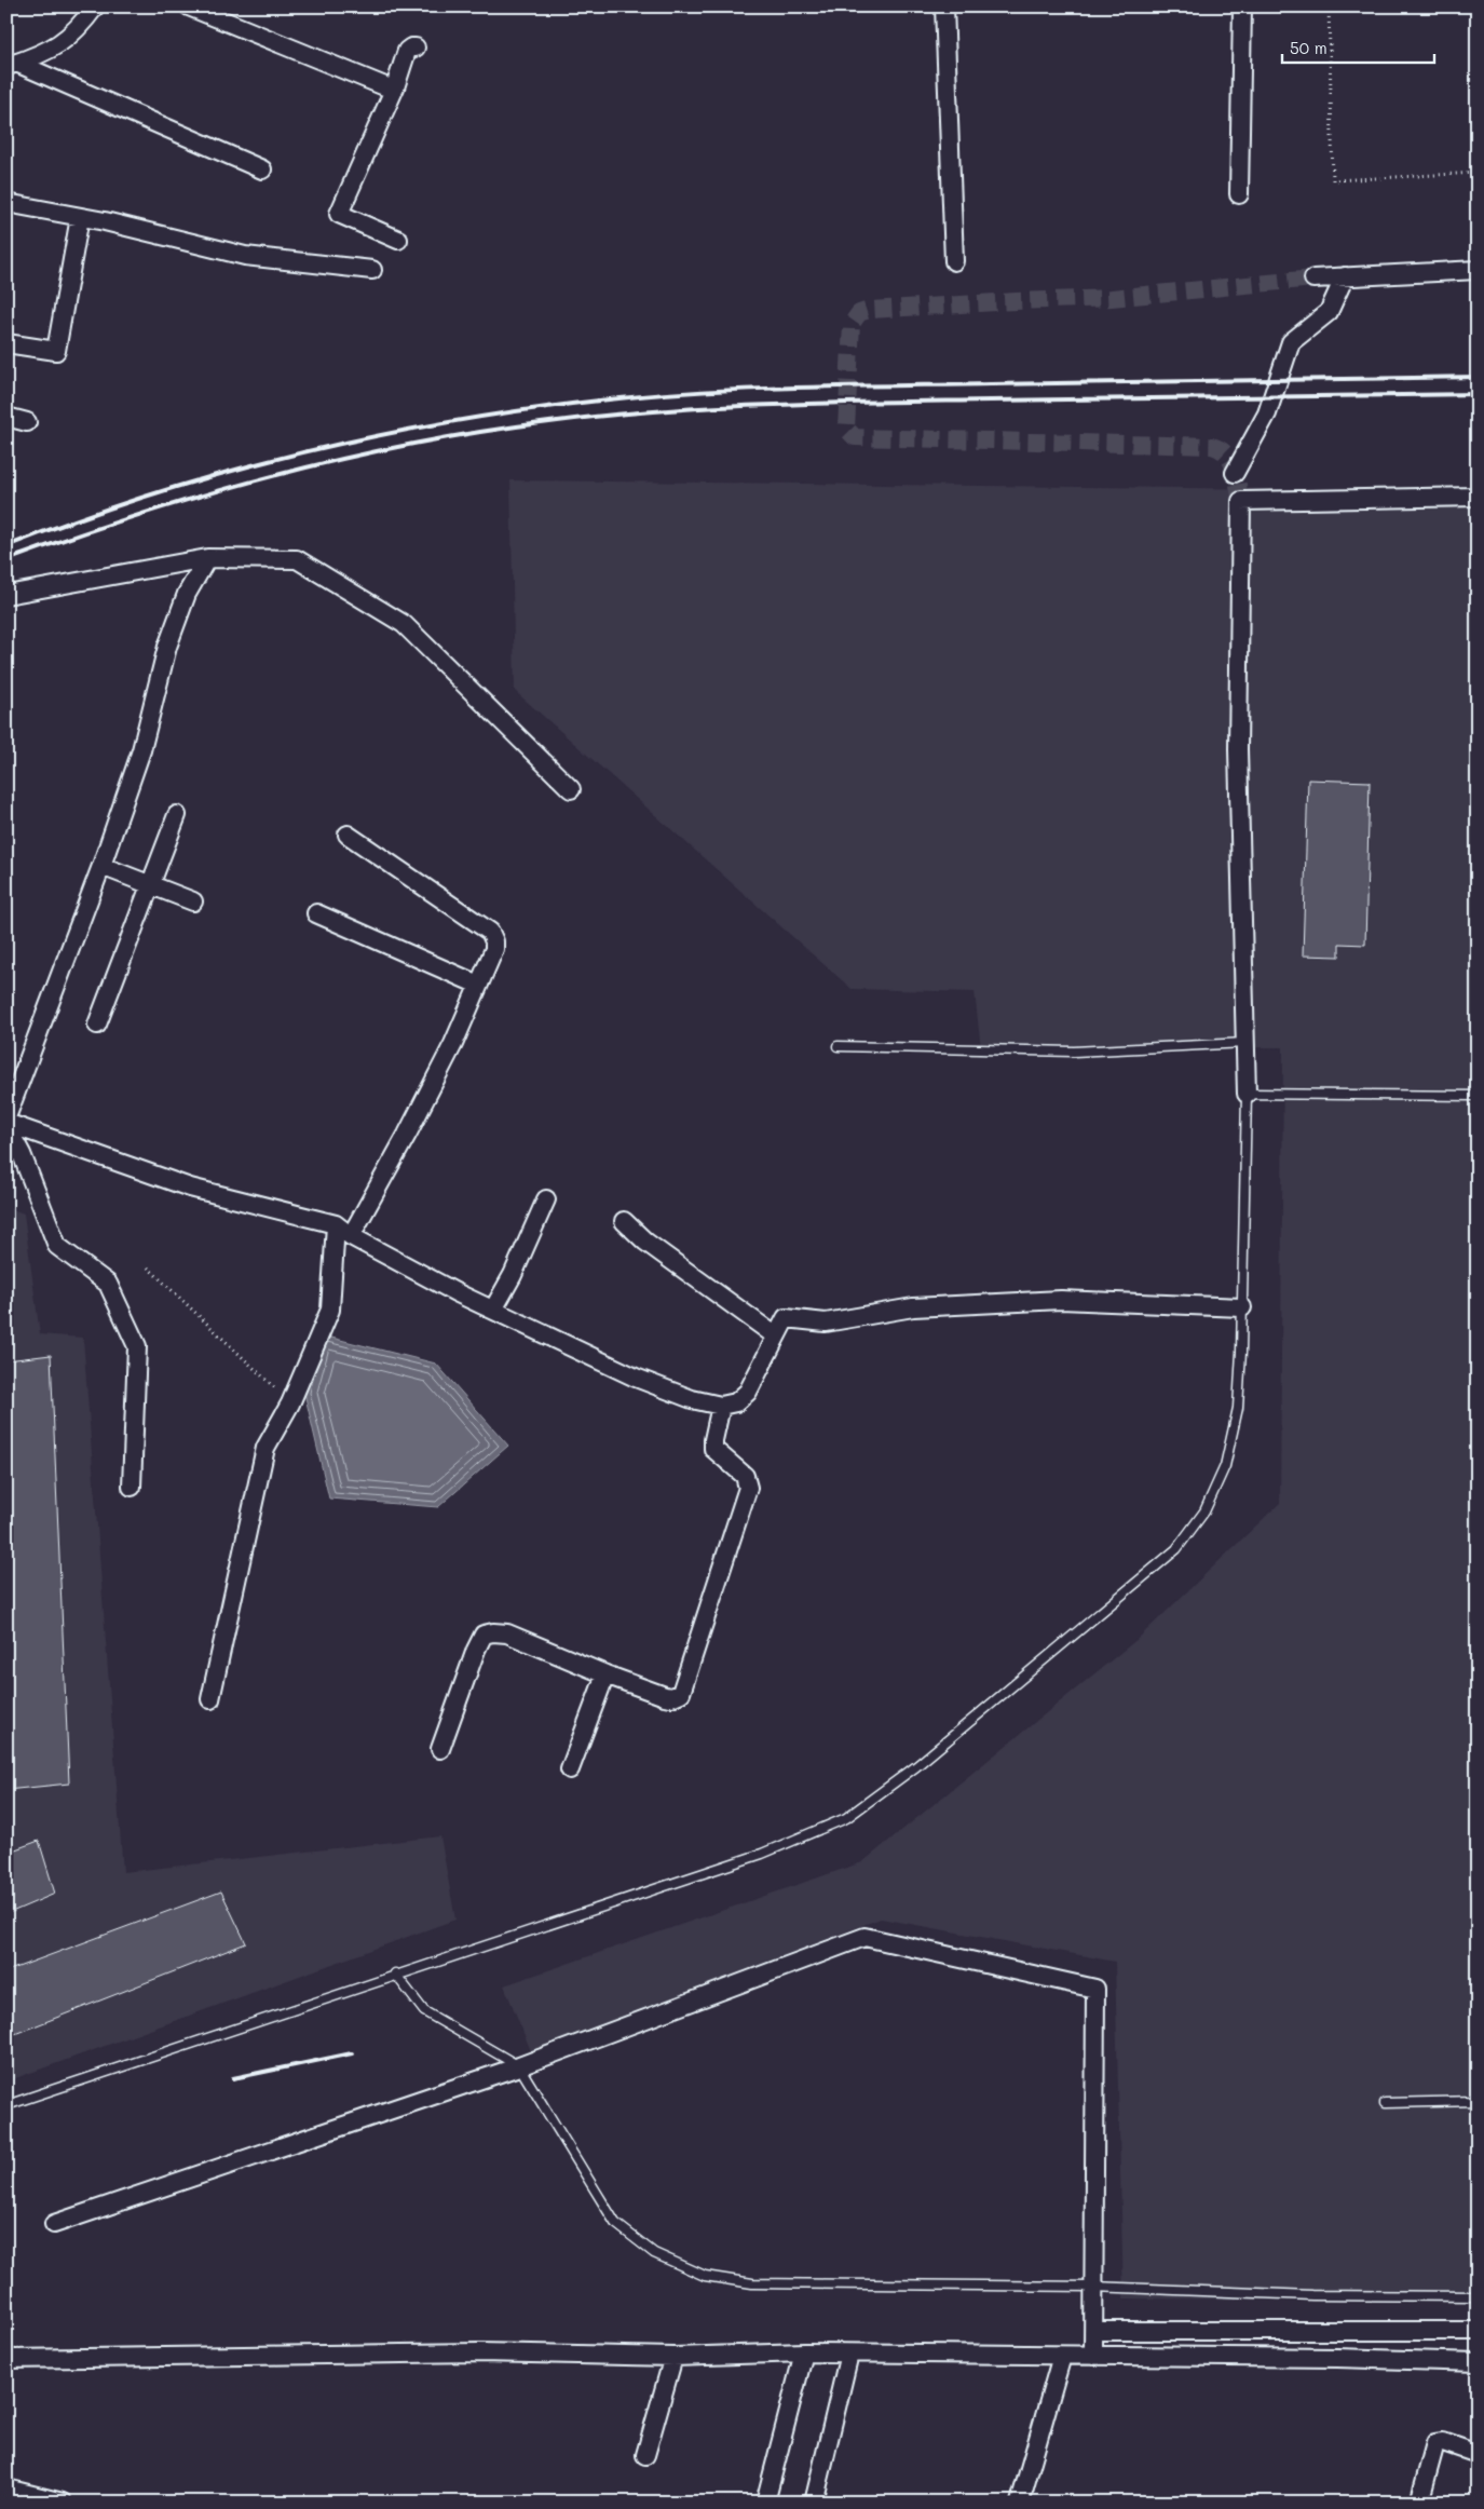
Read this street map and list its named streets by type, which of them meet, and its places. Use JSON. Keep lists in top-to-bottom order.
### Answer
{
  "scale_bar": "50 m"
}
